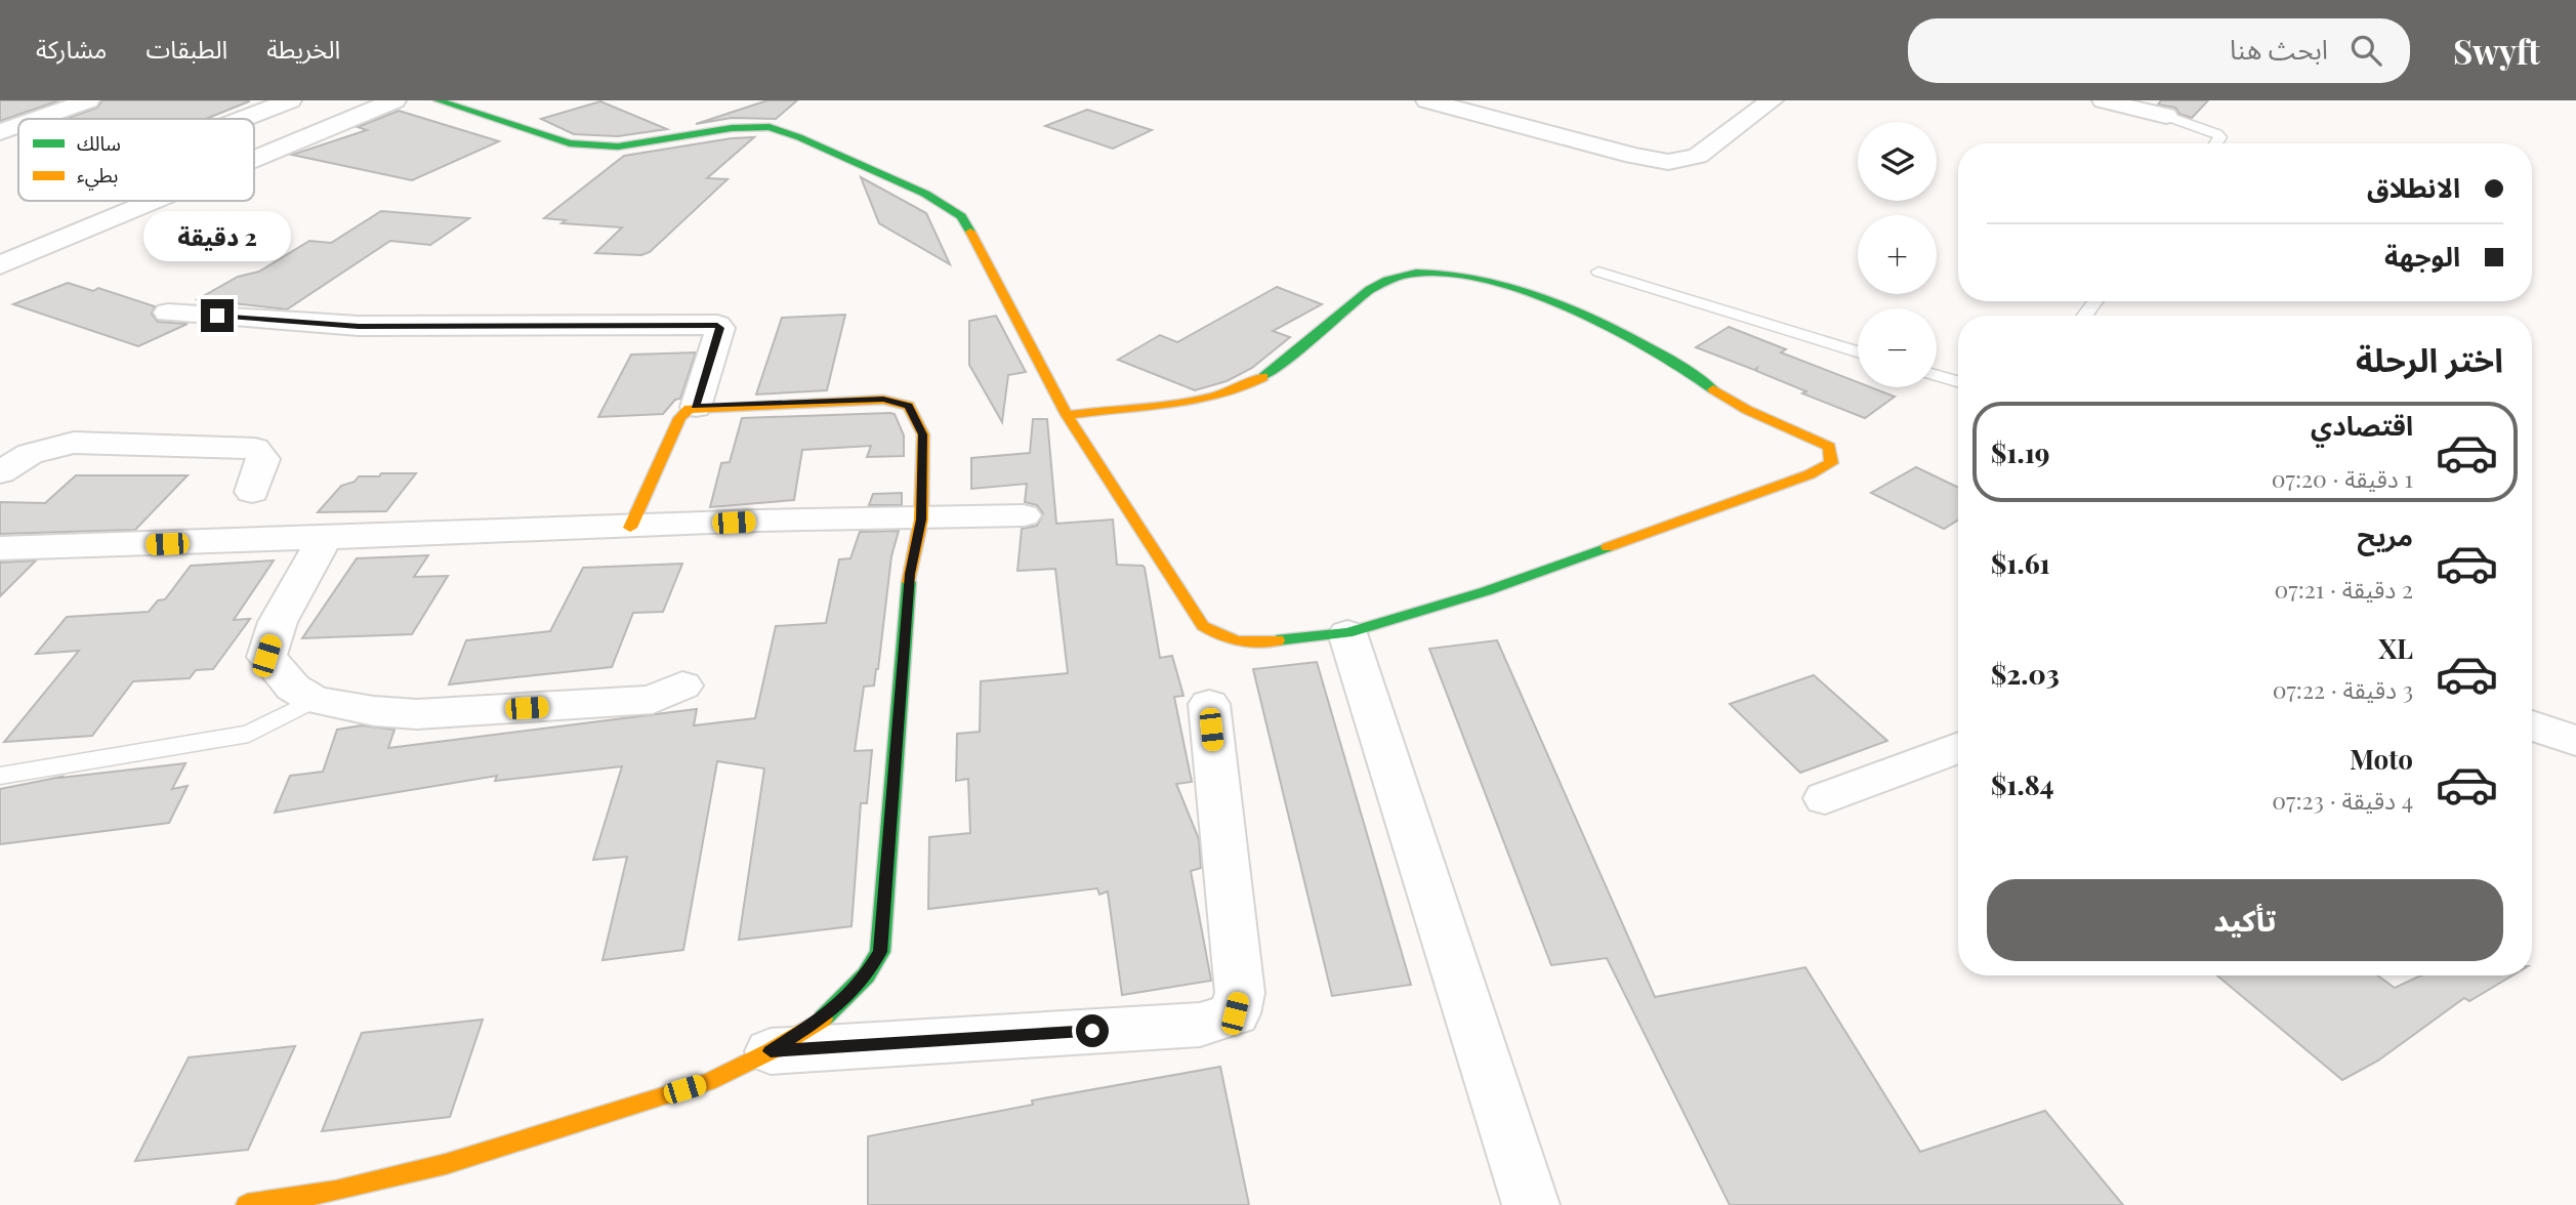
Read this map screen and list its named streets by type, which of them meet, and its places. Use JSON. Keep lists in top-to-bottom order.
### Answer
{
  "legend": ["سالك", "بطيء"],
  "page": {
    "header": "Swyft",
    "search": "ابحث هنا",
    "nav": ["الخريطة", "الطبقات", "مشاركة"],
    "map_buttons": ["+", "−"],
    "banner": ["الانطلاق", "الوجهة"],
    "bubble": "2 دقيقة",
    "heading": "اختر الرحلة",
    "list": [
      {
        "name": "اقتصادي",
        "note": "1 دقيقة · 07:20",
        "value": "$1.19"
      },
      {
        "name": "مريح",
        "note": "2 دقيقة · 07:21",
        "value": "$1.61"
      },
      {
        "name": "XL",
        "note": "3 دقيقة · 07:22",
        "value": "$2.03"
      },
      {
        "name": "Moto",
        "note": "4 دقيقة · 07:23",
        "value": "$1.84"
      }
    ],
    "buttons": "تأكيد"
  }
}
